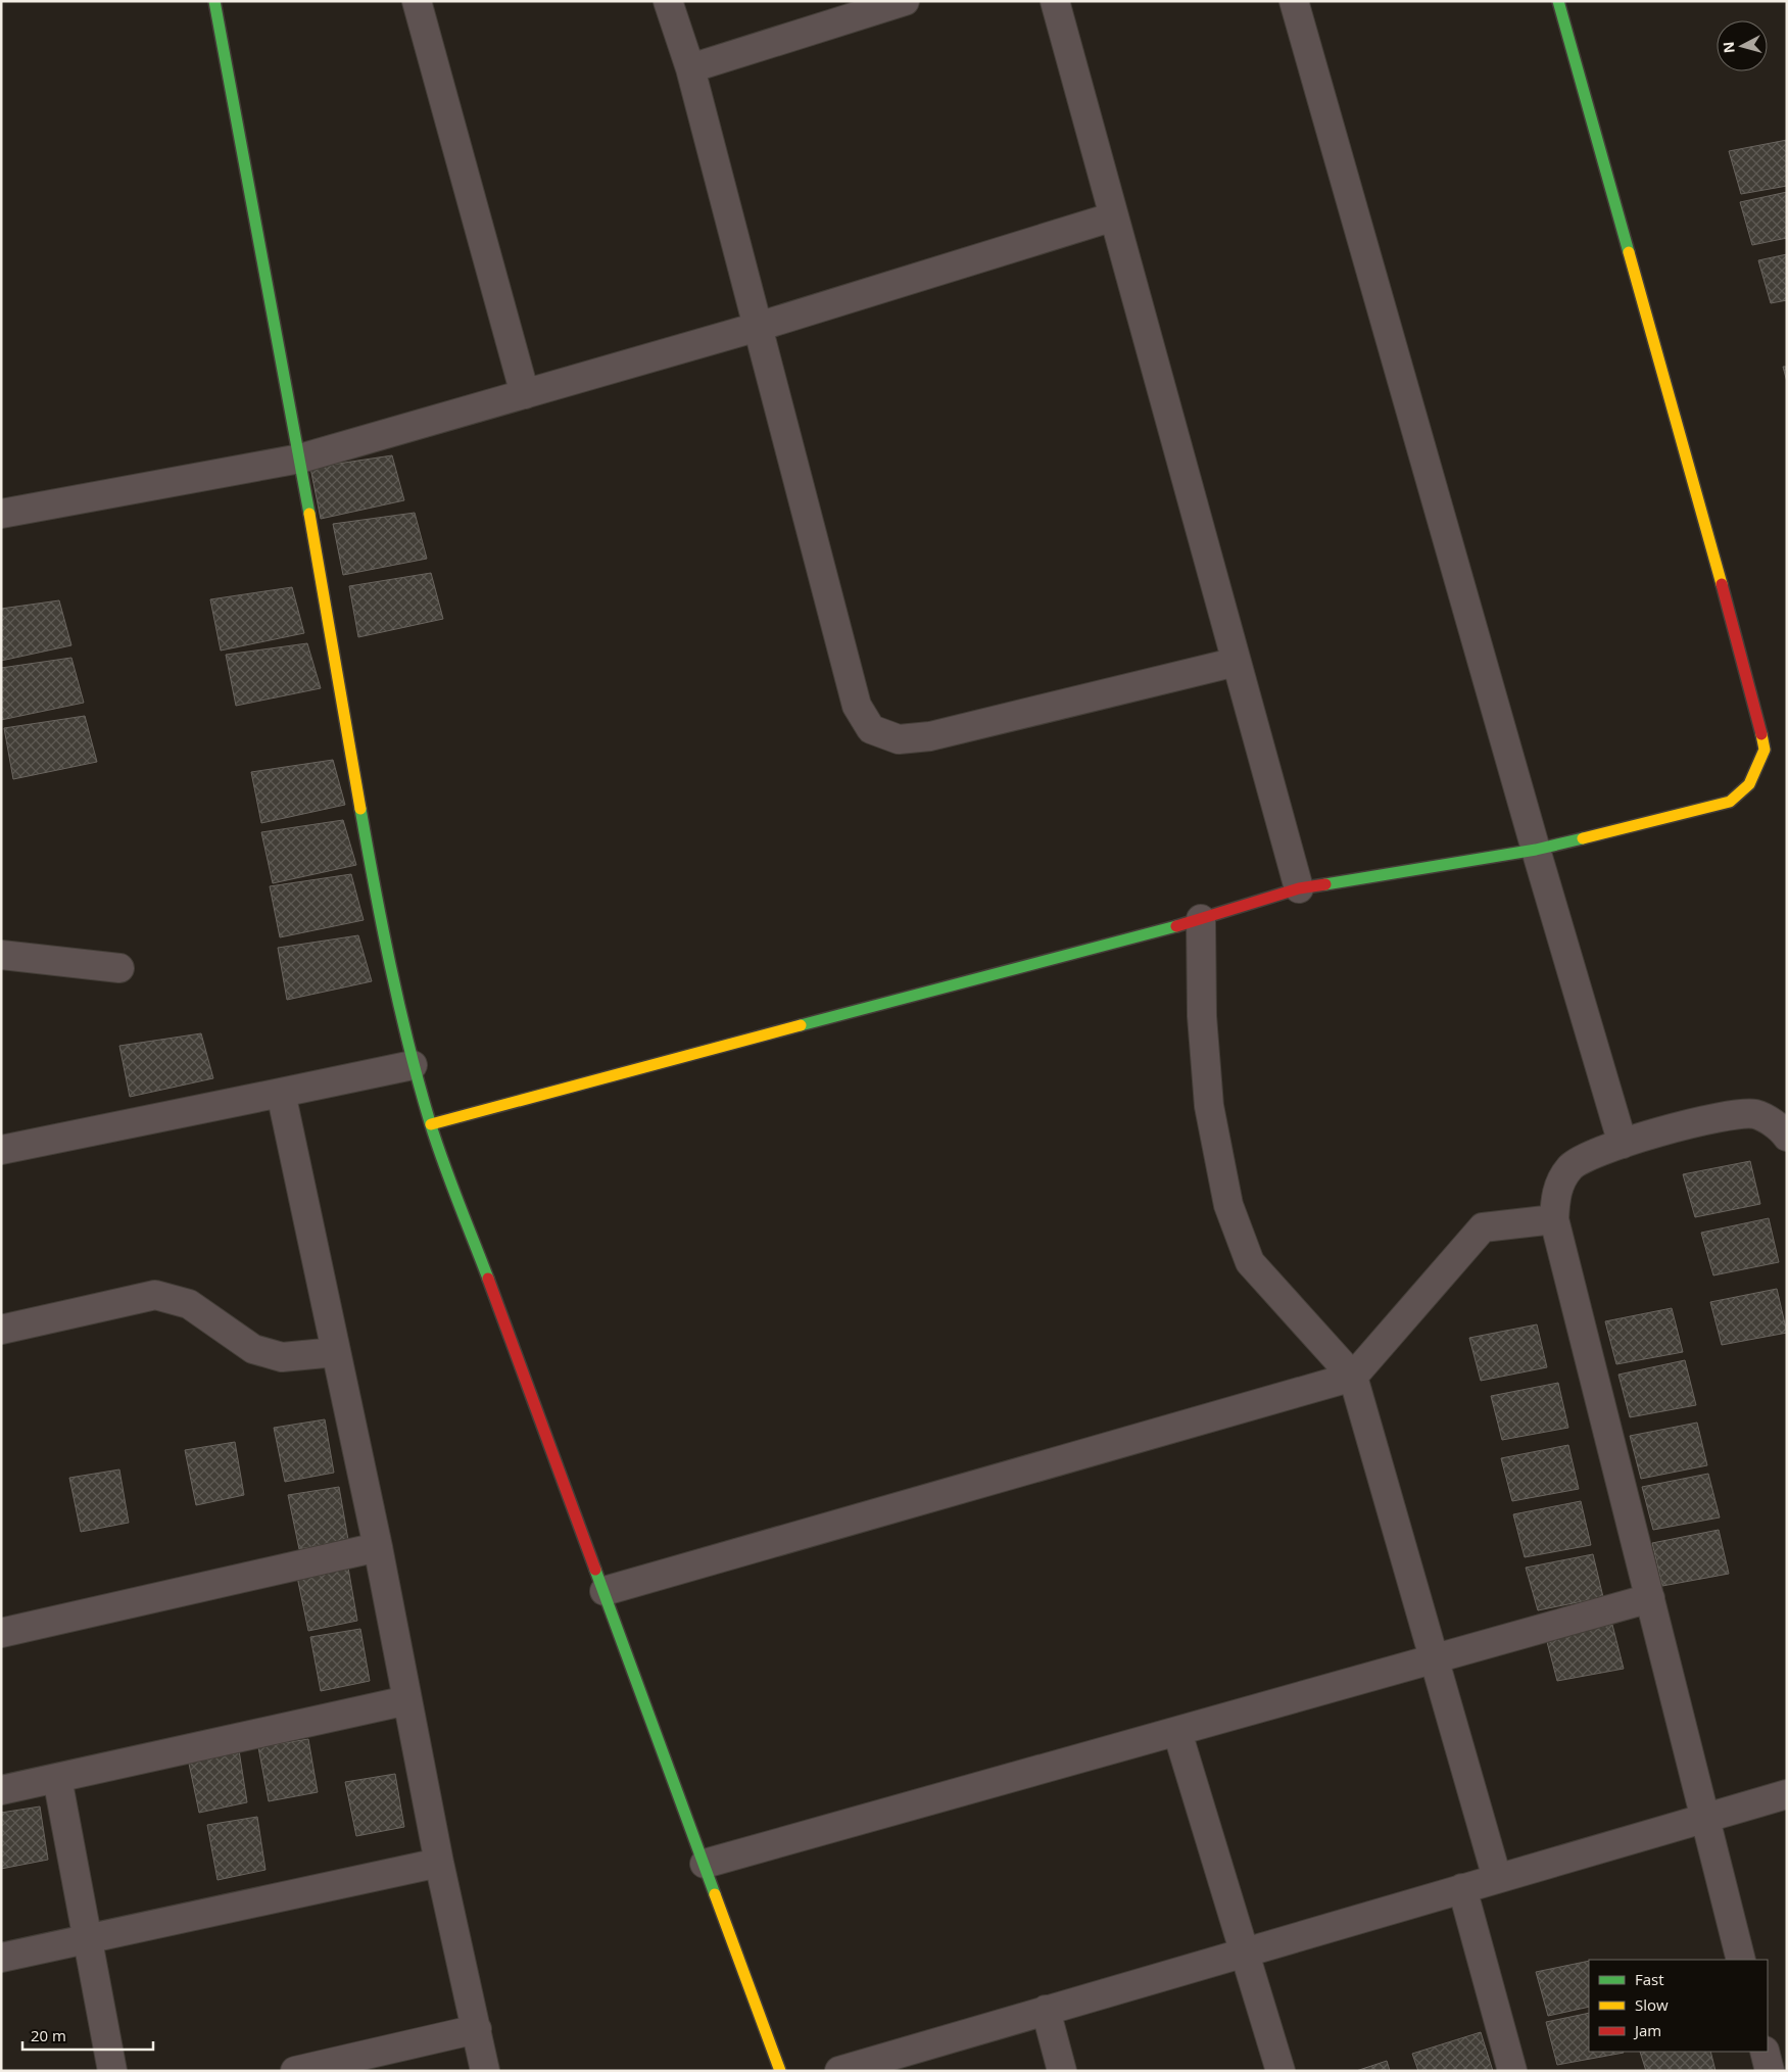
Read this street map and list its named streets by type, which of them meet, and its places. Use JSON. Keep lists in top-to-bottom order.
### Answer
{
  "legend": ["Fast", "Slow", "Jam"],
  "scale_bar": "20 m",
  "north": "left"
}
